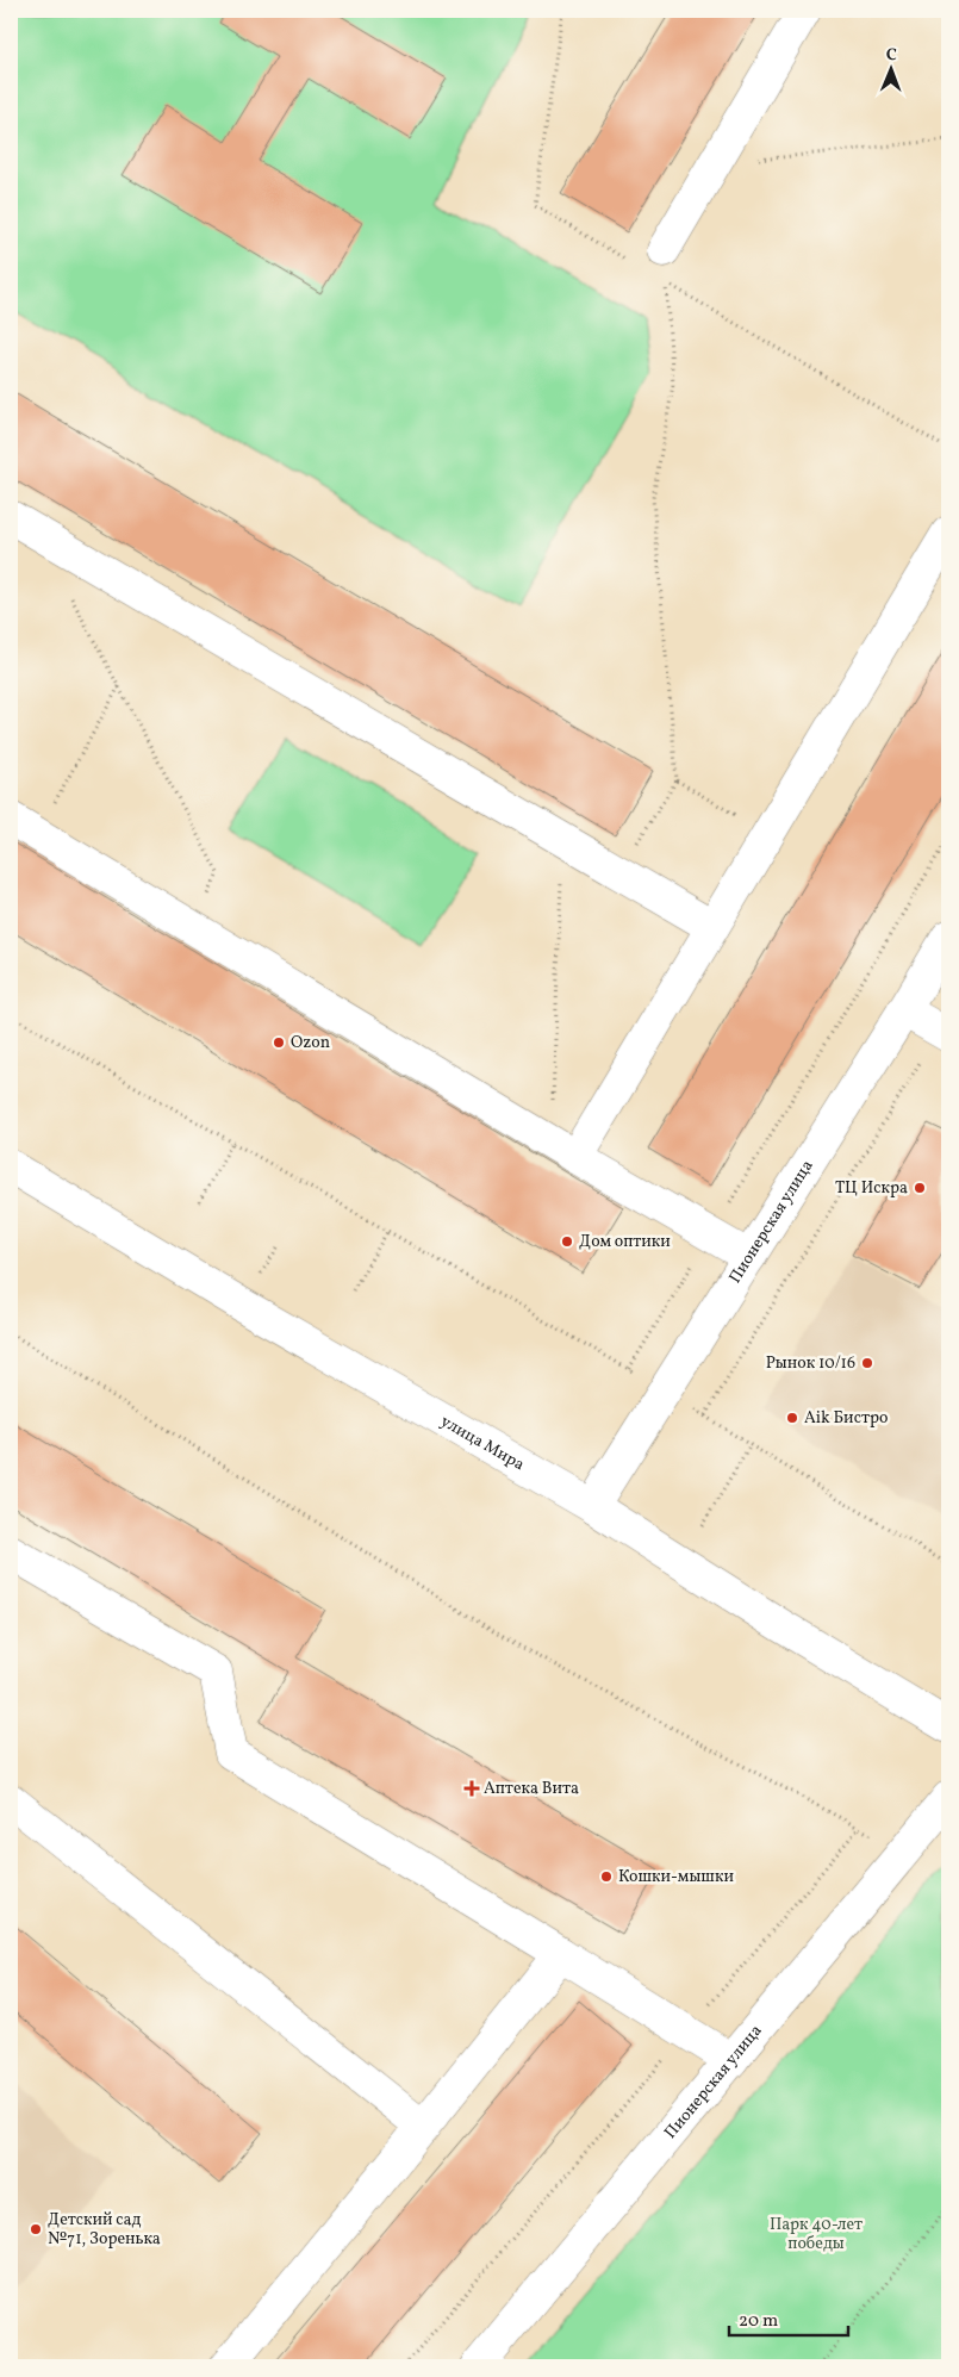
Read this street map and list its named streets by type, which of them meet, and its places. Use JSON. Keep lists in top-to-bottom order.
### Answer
{
  "streets": {
    "street": ["Пионерская улица", "улица Мира"]
  },
  "crossings": [
    ["Пионерская улица", "улица Мира"]
  ],
  "parks": ["Парк 40-лет победы"],
  "places": {
    "other": [
      "Ozon",
      "ТЦ Искра",
      "Дом оптики",
      "Рынок 10/16",
      "Aik Бистро",
      "Кошки-мышки",
      "Детский сад №71, Зоренька"
    ],
    "health": ["Аптека Вита"]
  },
  "scale_bar": "20 m",
  "north": "top"
}
